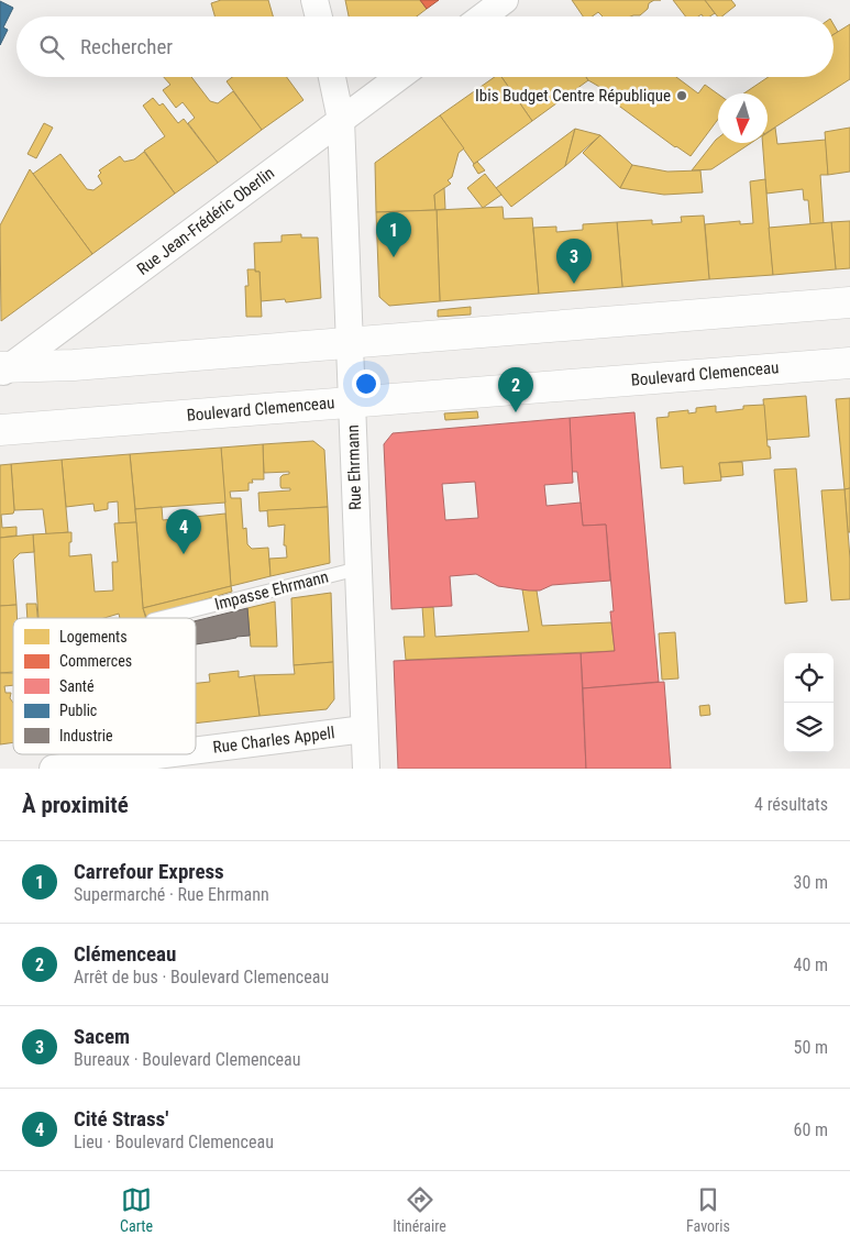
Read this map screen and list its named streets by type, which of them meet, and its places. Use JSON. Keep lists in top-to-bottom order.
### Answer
{
  "streets": {
    "street": [
      "Rue Jean-Frédéric Oberlin",
      "Boulevard Clemenceau",
      "Rue Ehrmann",
      "Rue Charles Appell"
    ],
    "lane": ["Impasse Ehrmann"]
  },
  "crossings": [
    ["Rue Jean-Frédéric Oberlin", "Rue Ehrmann"],
    ["Boulevard Clemenceau", "Rue Ehrmann"],
    ["Rue Ehrmann", "Impasse Ehrmann"],
    ["Rue Ehrmann", "Rue Charles Appell"]
  ],
  "places": ["Ibis Budget Centre République"],
  "legend": [
    "Logements",
    "Commerces",
    "Santé",
    "Public",
    "Industrie"
  ],
  "north": "bottom",
  "page": {
    "search": "Rechercher",
    "pins": [
      "1",
      "3",
      "2",
      "4"
    ],
    "heading": ["À proximité", "4 résultats"],
    "list": [
      {
        "mark": "1",
        "name": "Carrefour Express",
        "note": "Supermarché · Rue Ehrmann",
        "value": "30 m"
      },
      {
        "mark": "2",
        "name": "Clémenceau",
        "note": "Arrêt de bus · Boulevard Clemenceau",
        "value": "40 m"
      },
      {
        "mark": "3",
        "name": "Sacem",
        "note": "Bureaux · Boulevard Clemenceau",
        "value": "50 m"
      },
      {
        "mark": "4",
        "name": "Cité Strass'",
        "note": "Lieu · Boulevard Clemenceau",
        "value": "60 m"
      }
    ],
    "nav": ["Carte", "Itinéraire", "Favoris"]
  }
}
